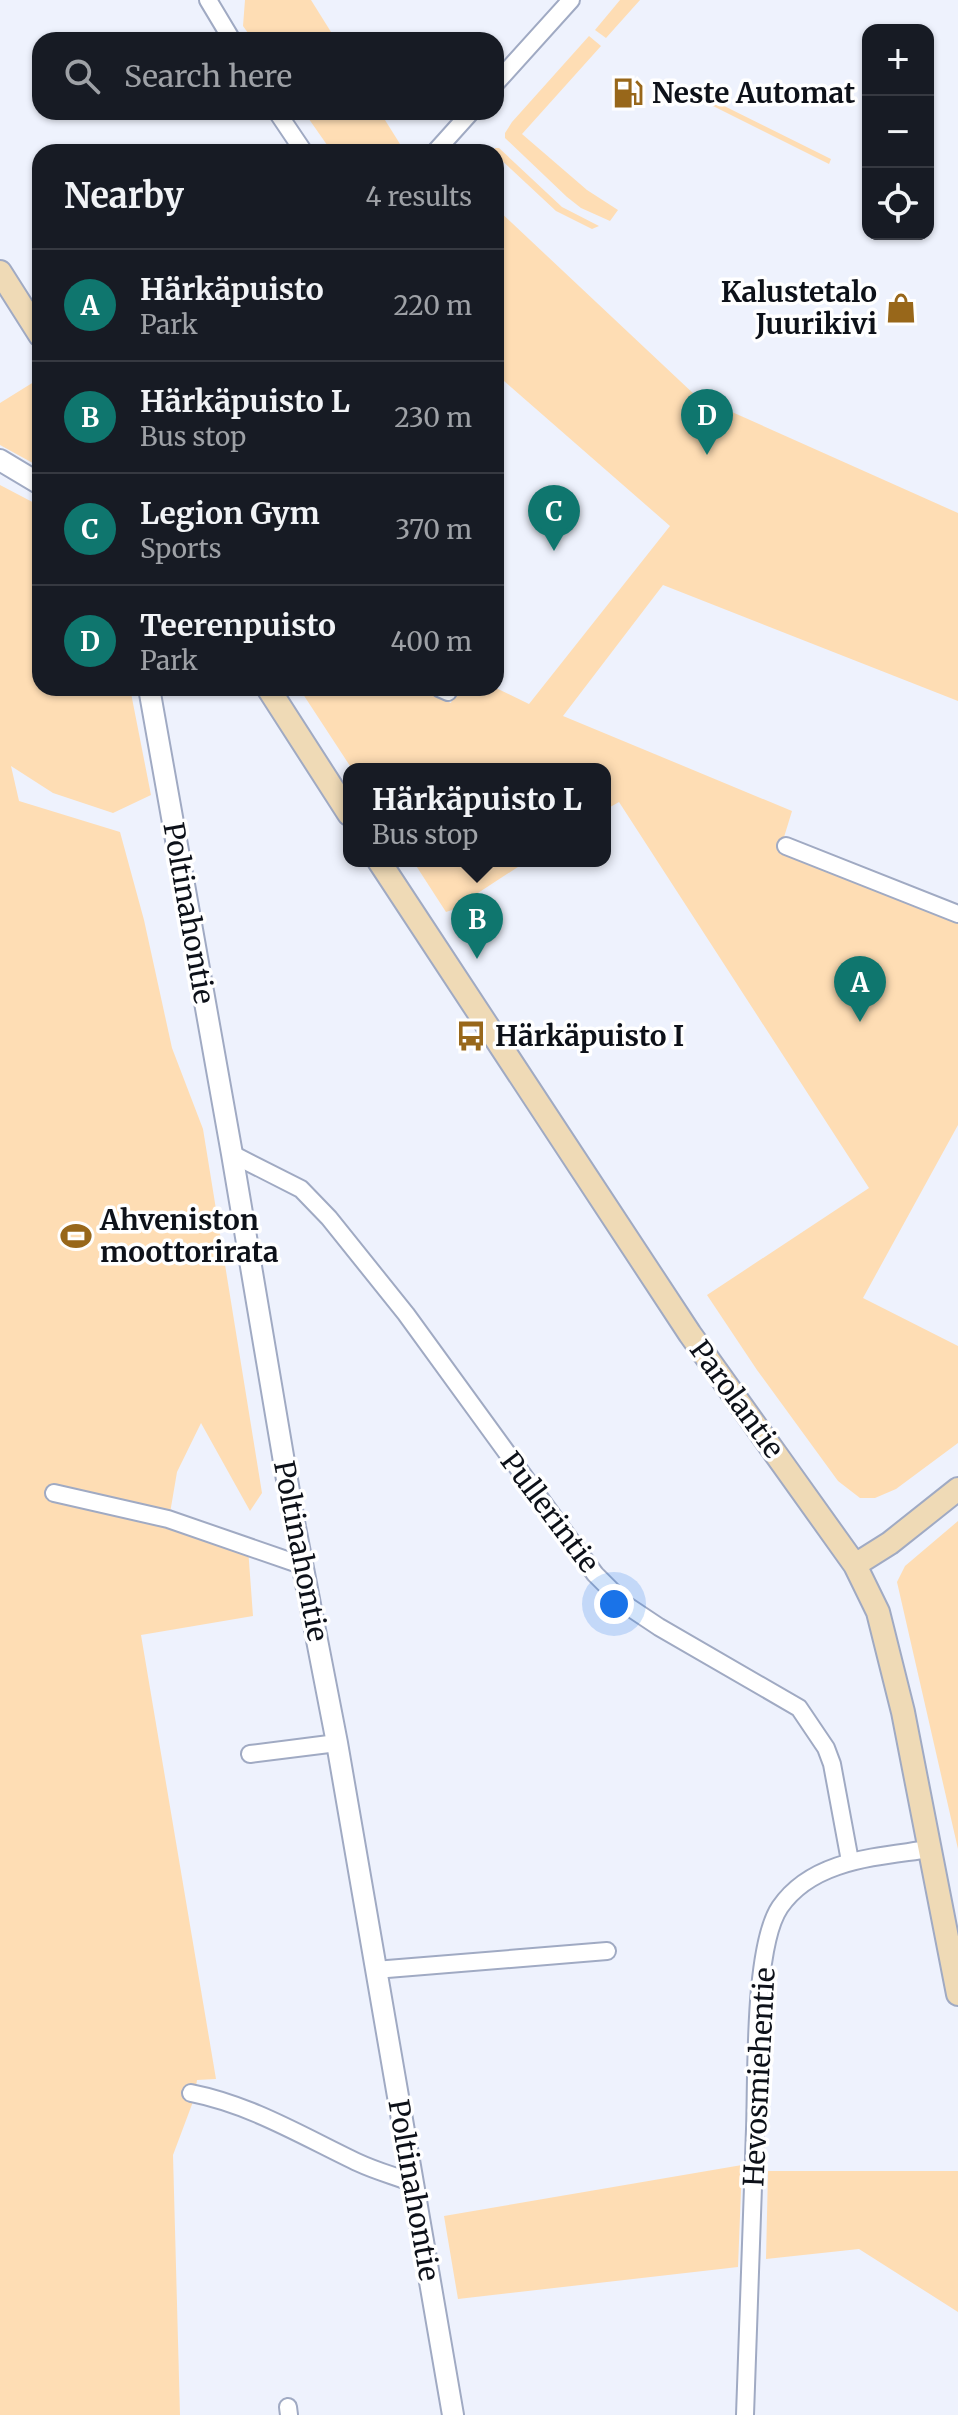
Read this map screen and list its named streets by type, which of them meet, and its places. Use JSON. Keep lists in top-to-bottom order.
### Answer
{
  "streets": {
    "main road": ["Parolantie"],
    "street": ["Poltinahontie", "Pullerintie", "Hevosmiehentie"]
  },
  "crossings": [
    ["Poltinahontie", "Pullerintie"],
    ["Parolantie", "Hevosmiehentie"],
    ["Pullerintie", "Hevosmiehentie"]
  ],
  "places": {
    "fuel station": ["Neste Automat"],
    "shop": ["Kalustetalo Juurikivi"],
    "bus stop": ["Härkäpuisto I"],
    "sports": ["Ahveniston moottorirata"]
  },
  "page": {
    "map_buttons": ["+", "−"],
    "search": "Search here",
    "heading": ["Nearby", "4 results"],
    "list": [
      {
        "mark": "A",
        "name": "Härkäpuisto",
        "note": "Park",
        "value": "220 m"
      },
      {
        "mark": "B",
        "name": "Härkäpuisto L",
        "note": "Bus stop",
        "value": "230 m"
      },
      {
        "mark": "C",
        "name": "Legion Gym",
        "note": "Sports",
        "value": "370 m"
      },
      {
        "mark": "D",
        "name": "Teerenpuisto",
        "note": "Park",
        "value": "400 m"
      }
    ],
    "pins": [
      "D",
      "C",
      "B",
      "A"
    ],
    "popup": ["Härkäpuisto L", "Bus stop"]
  }
}
